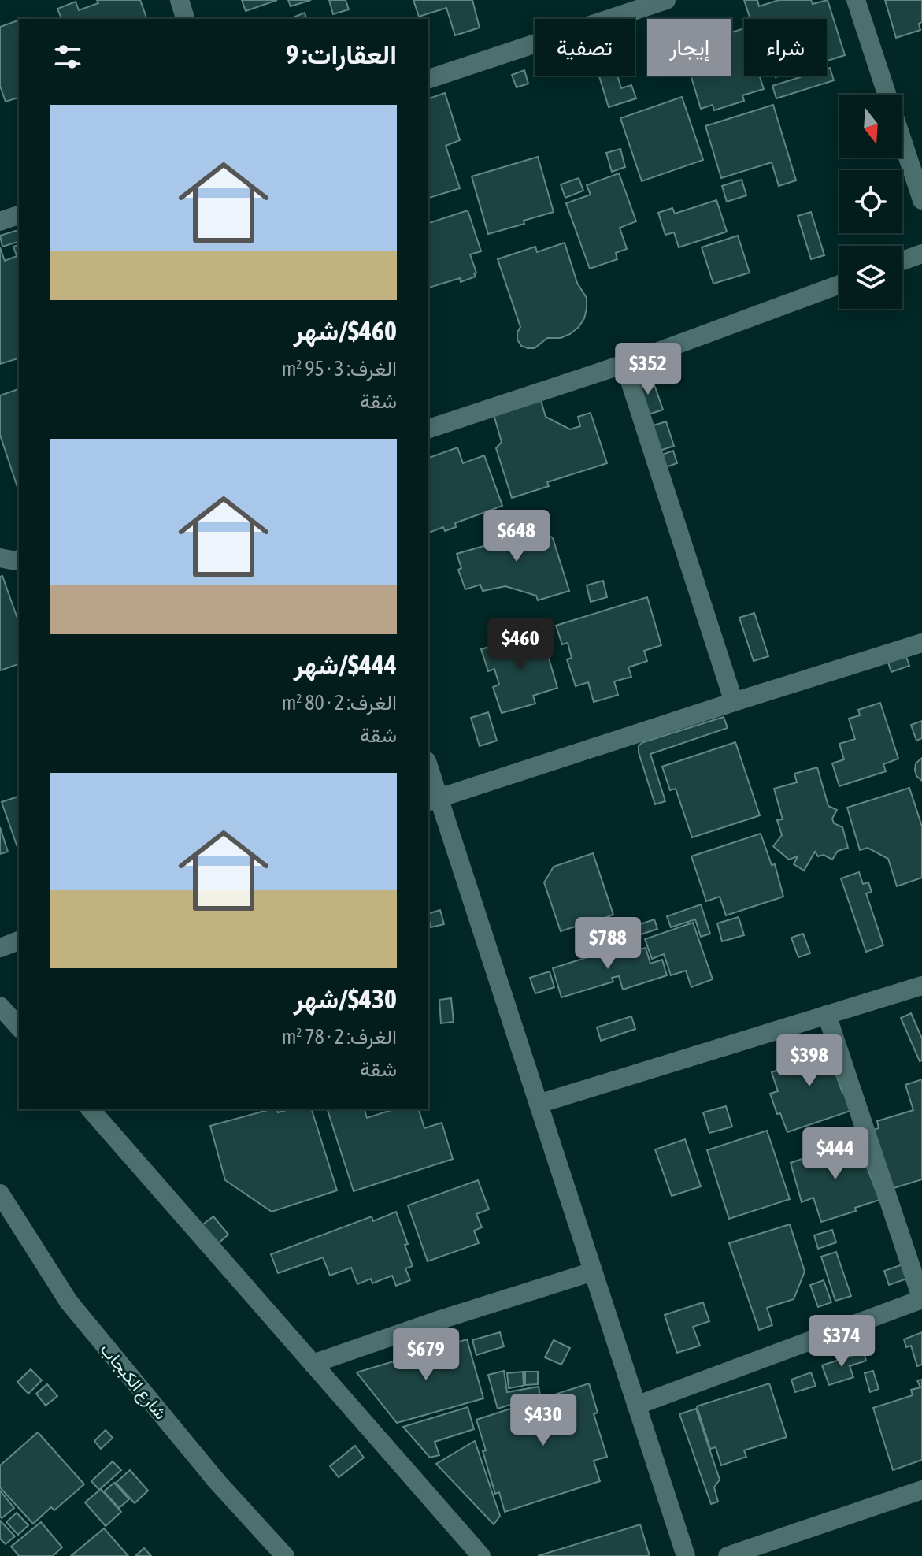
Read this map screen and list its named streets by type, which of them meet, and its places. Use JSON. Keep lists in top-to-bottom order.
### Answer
{
  "streets": {
    "street": ["شارع الكبجاب"]
  },
  "north": "bottom",
  "page": {
    "chip": ["شراء", "إيجار", "تصفية"],
    "heading": "العقارات: 9",
    "list": [
      {
        "name": "$460/شهر",
        "note": "الغرف: 3 · 95 m² · شقة"
      },
      {
        "name": "$444/شهر",
        "note": "الغرف: 2 · 80 m² · شقة"
      },
      {
        "name": "$430/شهر",
        "note": "الغرف: 2 · 78 m² · شقة"
      }
    ],
    "price": [
      "$352",
      "$648",
      "$460",
      "$788",
      "$398",
      "$444",
      "$374",
      "$679",
      "$430"
    ]
  }
}
